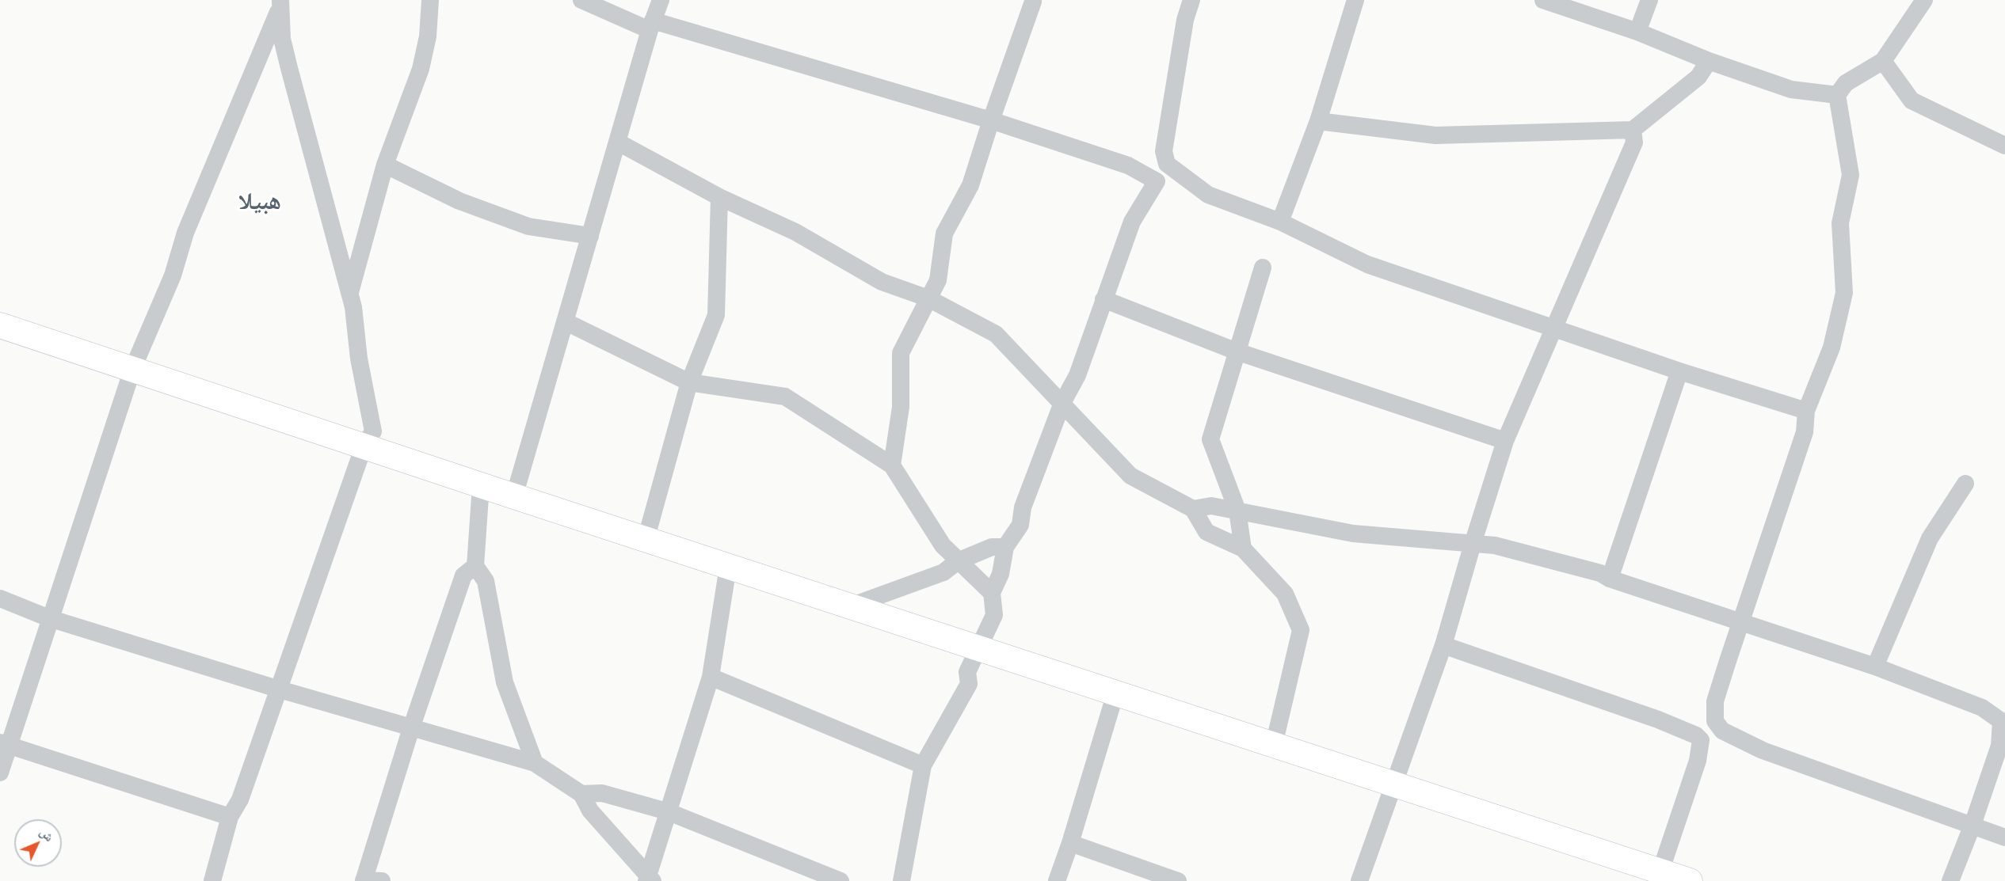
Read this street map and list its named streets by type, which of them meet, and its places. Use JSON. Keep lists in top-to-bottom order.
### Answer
{
  "districts": ["هبيلا"],
  "north": "top right"
}
